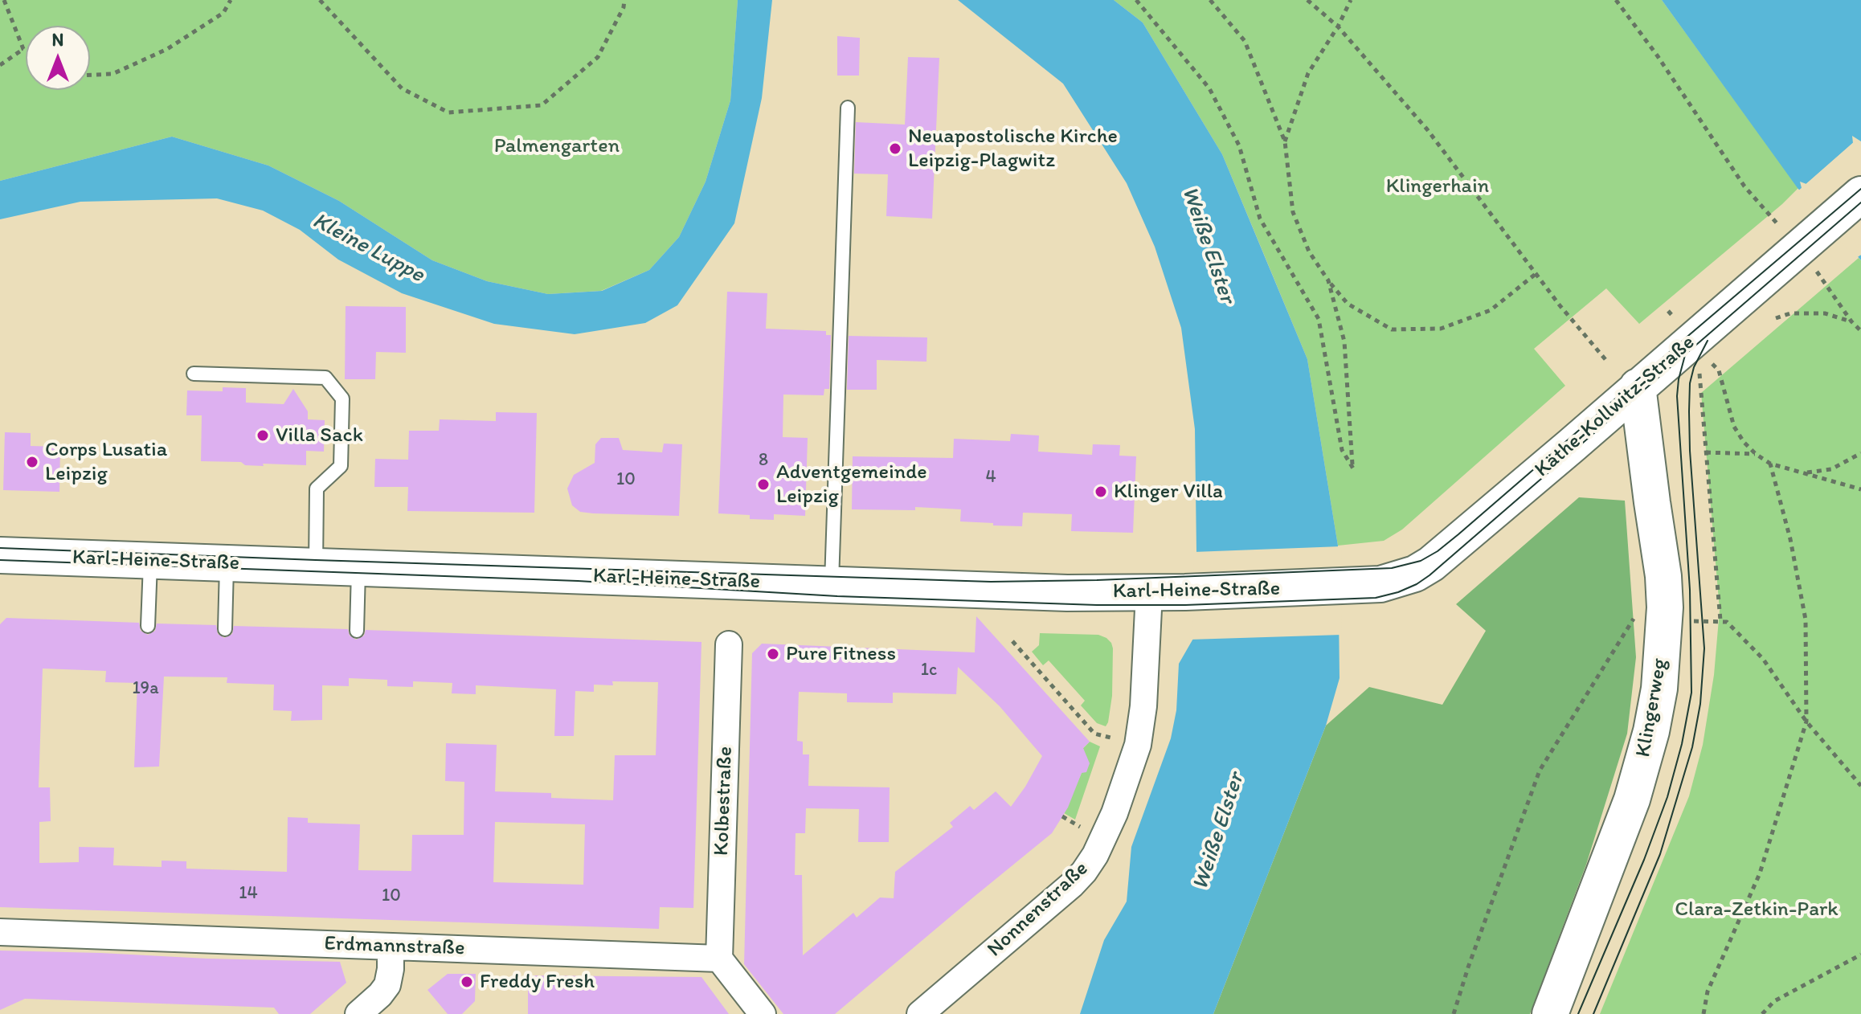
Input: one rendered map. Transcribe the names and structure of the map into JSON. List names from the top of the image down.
{
  "streets": {
    "main road": ["Käthe-Kollwitz-Straße", "Karl-Heine-Straße", "Klingerweg"],
    "street": ["Kolbestraße", "Nonnenstraße", "Erdmannstraße"]
  },
  "crossings": [
    ["Käthe-Kollwitz-Straße", "Karl-Heine-Straße"],
    ["Käthe-Kollwitz-Straße", "Klingerweg"],
    ["Karl-Heine-Straße", "Nonnenstraße"],
    ["Kolbestraße", "Erdmannstraße"]
  ],
  "water": ["Weiße Elster", "Kleine Luppe"],
  "parks": ["Palmengarten", "Klingerhain", "Clara-Zetkin-Park"],
  "places": [
    "Neuapostolische Kirche Leipzig-Plagwitz",
    "Villa Sack",
    "Corps Lusatia Leipzig",
    "Adventgemeinde Leipzig",
    "Klinger Villa",
    "Pure Fitness",
    "Freddy Fresh"
  ],
  "house_numbers": [
    "8",
    "4",
    "10",
    "1c",
    "19a",
    "14",
    "10"
  ],
  "north": "top"
}
